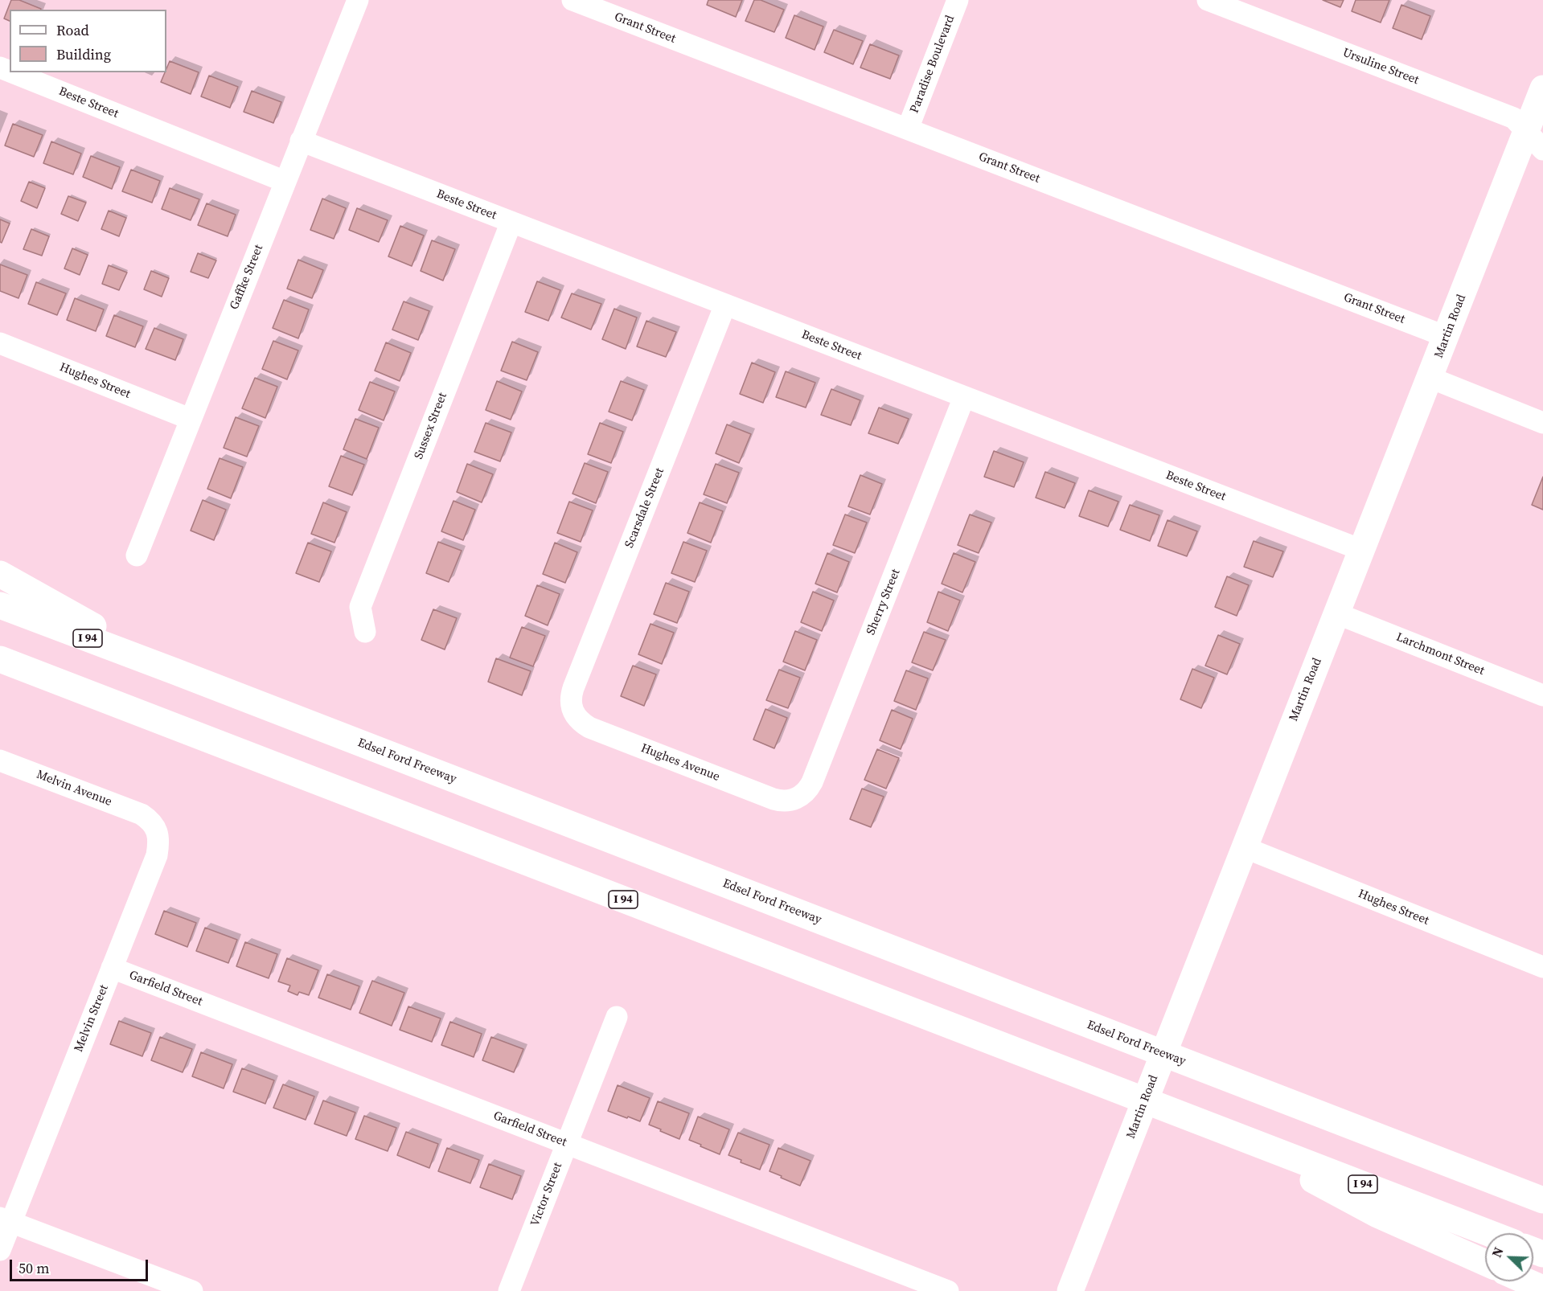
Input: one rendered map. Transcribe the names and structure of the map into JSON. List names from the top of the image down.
{
  "streets": {
    "main road": ["Martin Road", "I 94", "Edsel Ford Freeway"],
    "street": [
      "Grant Street",
      "Paradise Boulevard",
      "Ursuline Street",
      "Beste Street",
      "Gaffke Street",
      "Hughes Street",
      "Sussex Street",
      "Scarsdale Street",
      "Sherry Street",
      "Larchmont Street",
      "Hughes Avenue",
      "Melvin Avenue",
      "Garfield Street",
      "Melvin Street",
      "Victor Street"
    ]
  },
  "crossings": [
    ["Grant Street", "Paradise Boulevard"],
    ["Grant Street", "Martin Road"],
    ["Ursuline Street", "Martin Road"],
    ["Beste Street", "Gaffke Street"],
    ["Beste Street", "Martin Road"],
    ["Beste Street", "Sussex Street"],
    ["Beste Street", "Scarsdale Street"],
    ["Beste Street", "Sherry Street"],
    ["Gaffke Street", "Hughes Street"],
    ["Martin Road", "Hughes Street"],
    ["Martin Road", "Larchmont Street"],
    ["Scarsdale Street", "Hughes Avenue"],
    ["Sherry Street", "Hughes Avenue"],
    ["Melvin Avenue", "Melvin Street"],
    ["Garfield Street", "Melvin Street"],
    ["Garfield Street", "Victor Street"]
  ],
  "legend": ["Road", "Building"],
  "scale_bar": "50 m",
  "north": "top left"
}
